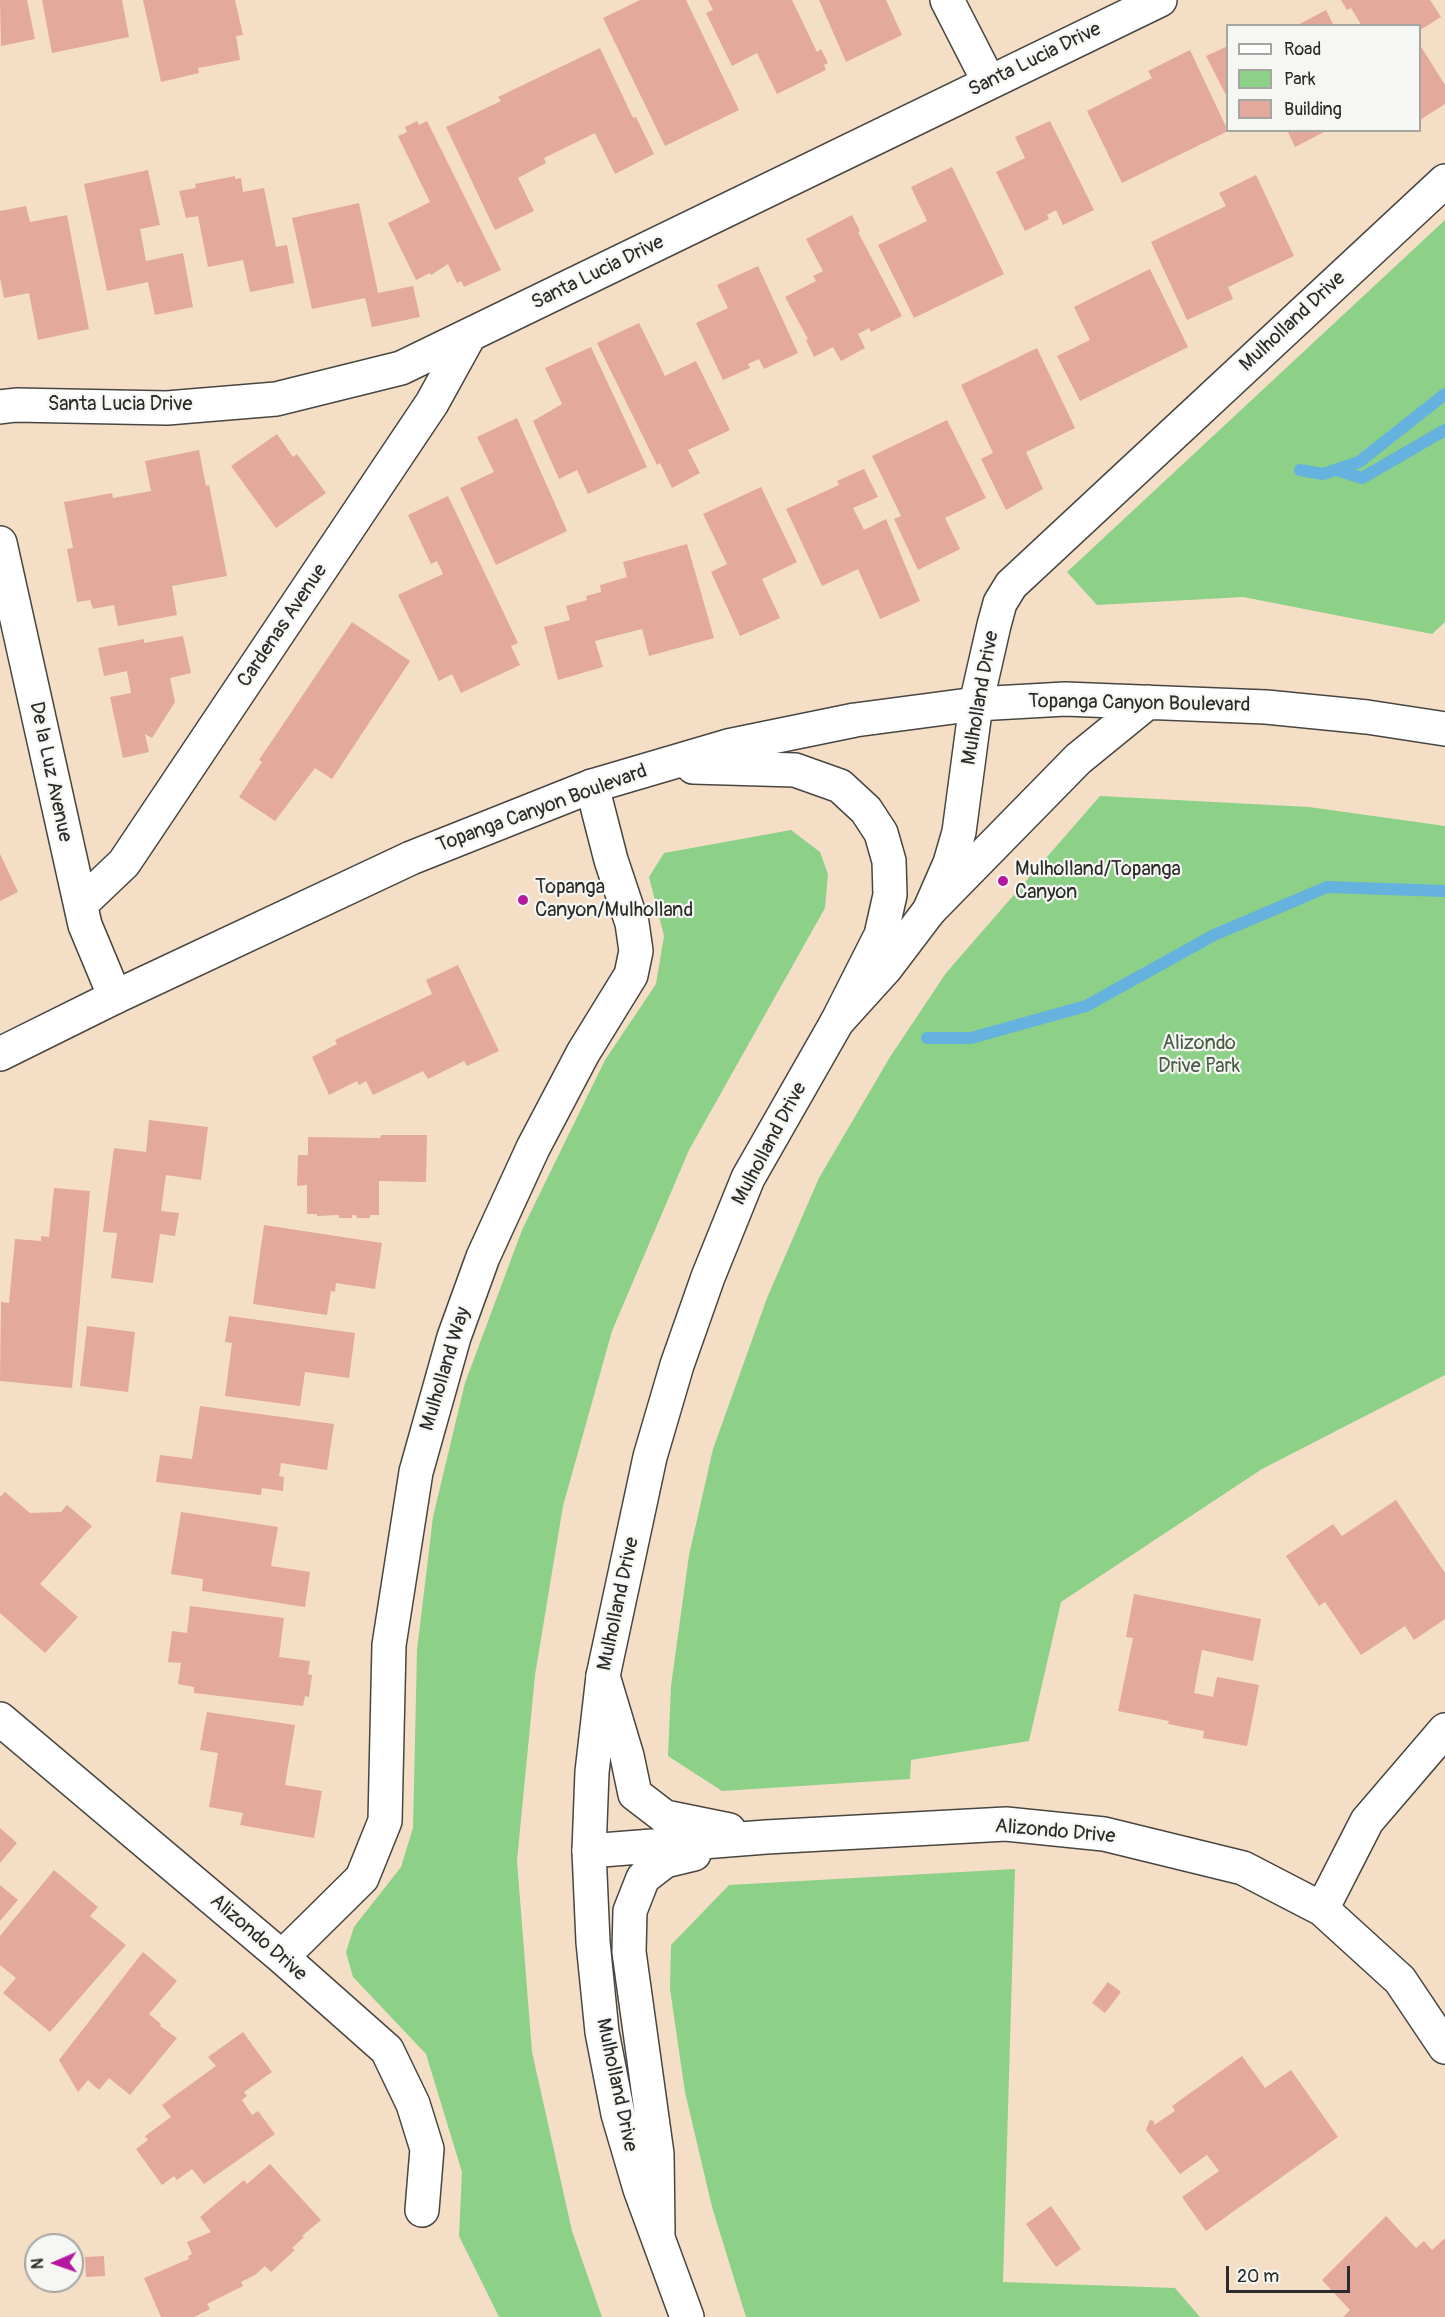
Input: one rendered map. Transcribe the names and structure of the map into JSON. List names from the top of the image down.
{
  "streets": {
    "street": [
      "Santa Lucia Drive",
      "Mulholland Drive",
      "Cardenas Avenue",
      "Topanga Canyon Boulevard",
      "De la Luz Avenue",
      "Mulholland Way",
      "Alizondo Drive"
    ]
  },
  "crossings": [
    ["Santa Lucia Drive", "Cardenas Avenue"],
    ["Mulholland Drive", "Topanga Canyon Boulevard"],
    ["Mulholland Drive", "Alizondo Drive"],
    ["Cardenas Avenue", "De la Luz Avenue"],
    ["Topanga Canyon Boulevard", "De la Luz Avenue"],
    ["Topanga Canyon Boulevard", "Mulholland Way"],
    ["Mulholland Way", "Alizondo Drive"]
  ],
  "parks": ["Alizondo Drive Park"],
  "places": ["Mulholland/Topanga Canyon", "Topanga Canyon/Mulholland"],
  "legend": ["Road", "Park", "Building"],
  "scale_bar": "20 m",
  "north": "left"
}
